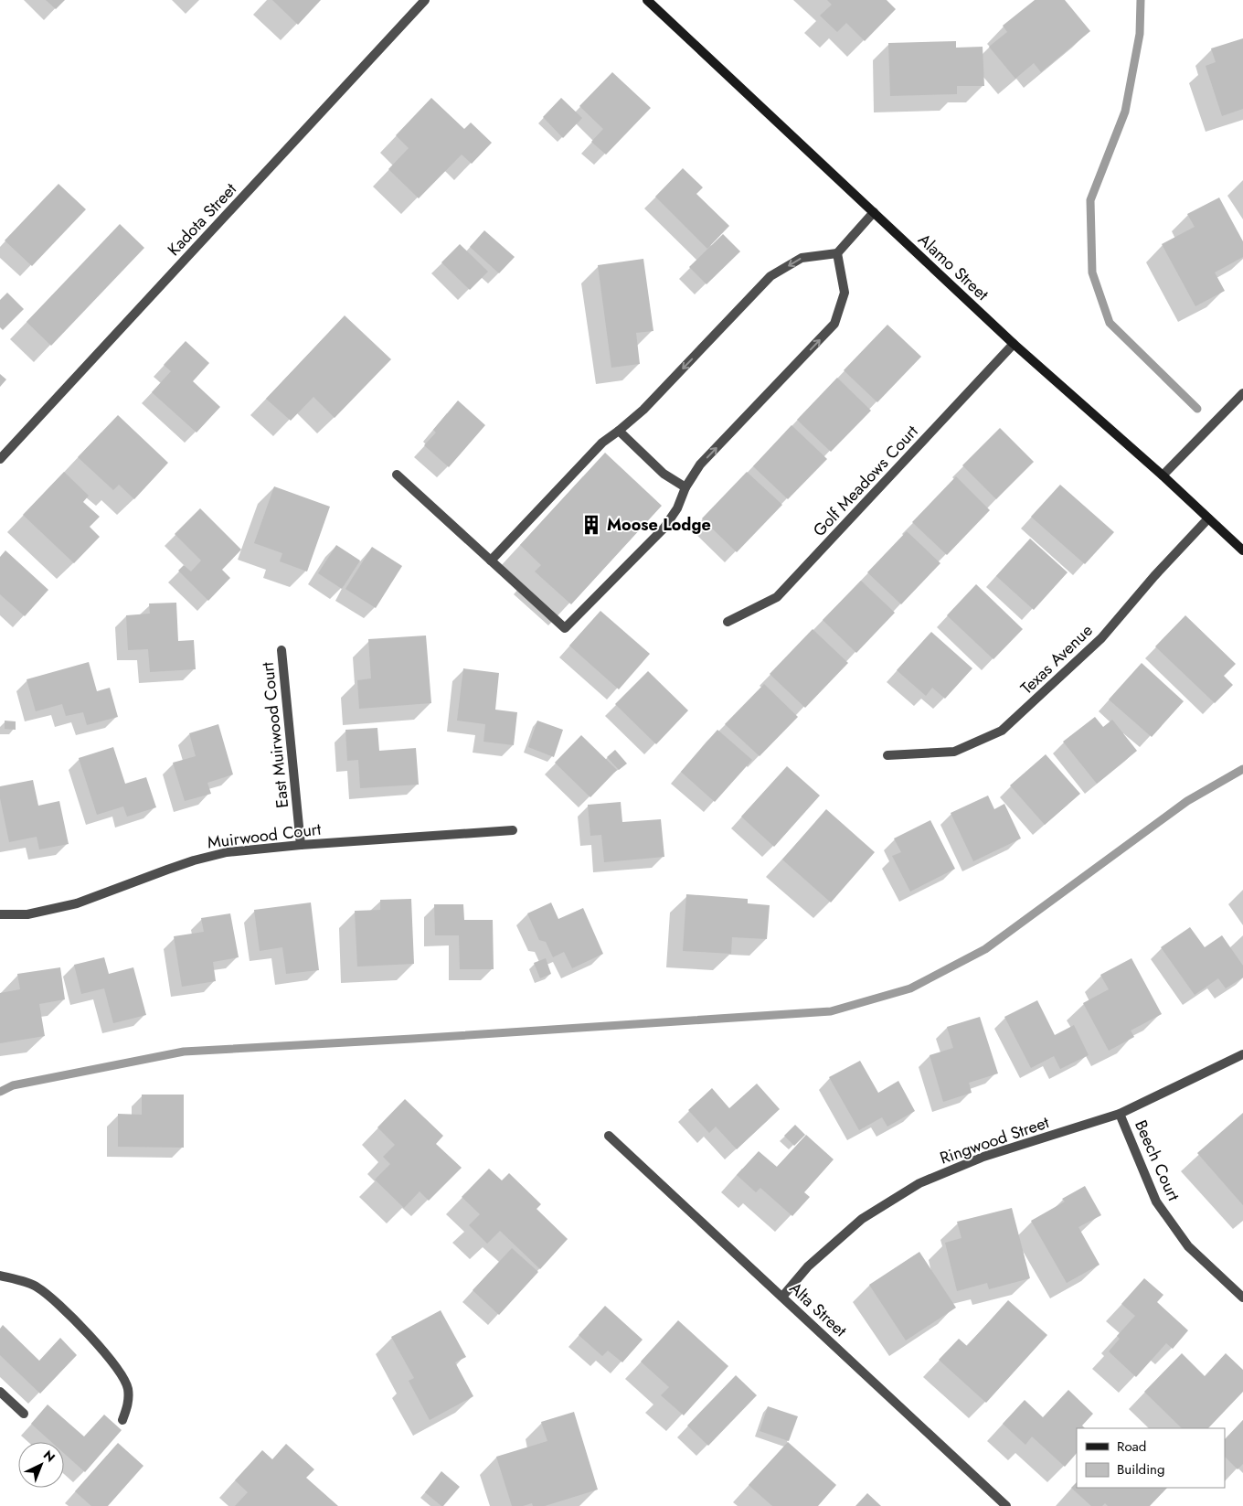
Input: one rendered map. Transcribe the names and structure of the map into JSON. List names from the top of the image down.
{
  "streets": {
    "main road": ["Alamo Street"],
    "street": [
      "Kadota Street",
      "Golf Meadows Court",
      "Texas Avenue",
      "East Muirwood Court",
      "Muirwood Court",
      "Ringwood Street",
      "Beech Court",
      "Alta Street"
    ]
  },
  "crossings": [
    ["Alamo Street", "Golf Meadows Court"],
    ["Alamo Street", "Texas Avenue"],
    ["East Muirwood Court", "Muirwood Court"],
    ["Ringwood Street", "Beech Court"],
    ["Ringwood Street", "Alta Street"]
  ],
  "places": {
    "building": ["Moose Lodge"]
  },
  "legend": ["Road", "Building"],
  "north": "top right"
}
